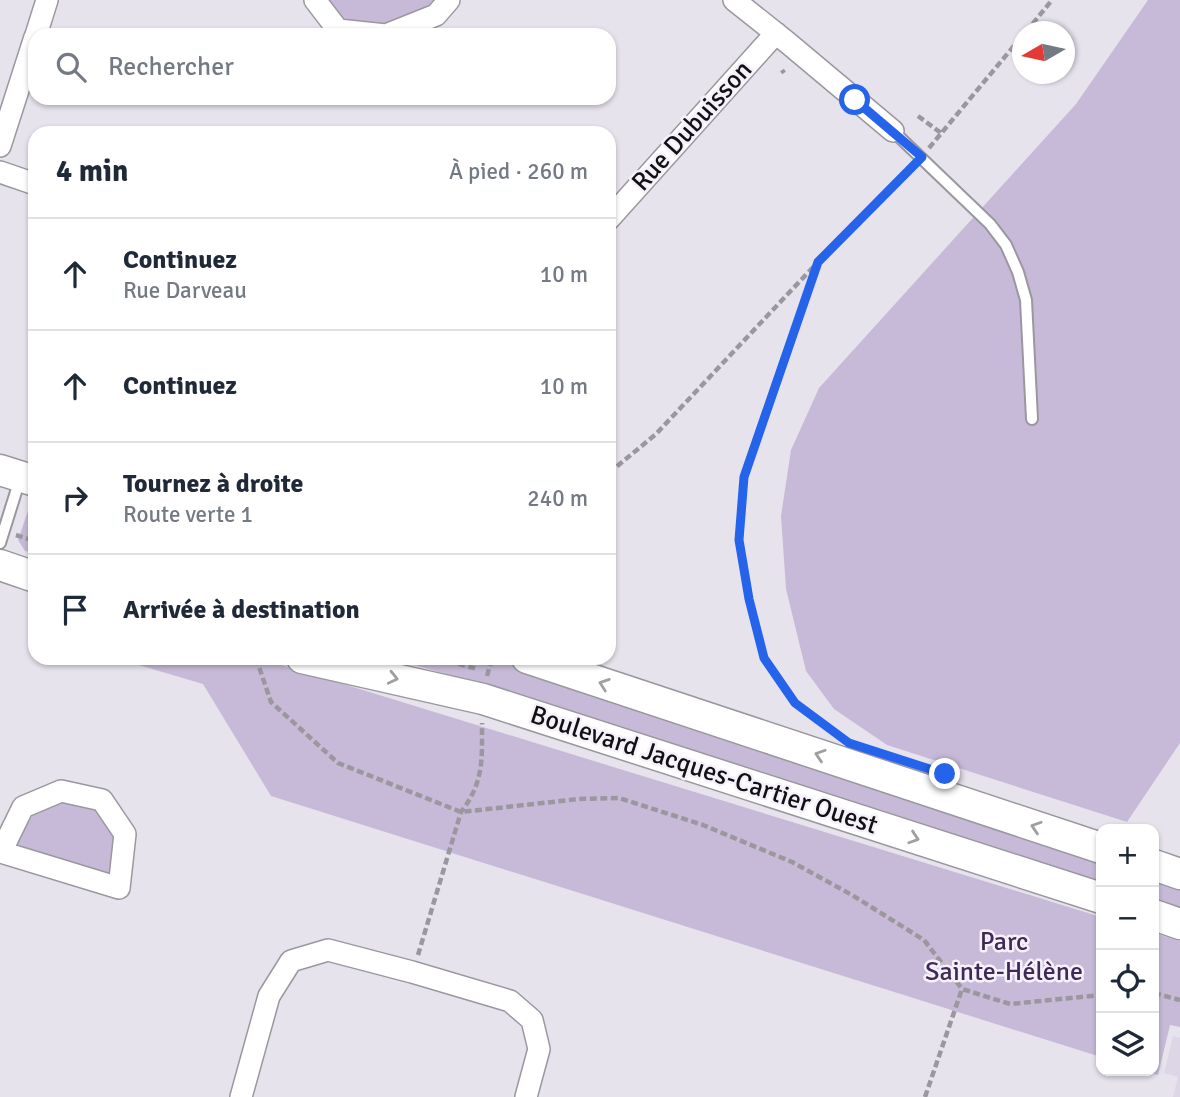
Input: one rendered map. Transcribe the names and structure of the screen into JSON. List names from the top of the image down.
{
  "streets": {
    "main road": ["Boulevard Jacques-Cartier Ouest"],
    "street": ["Rue Dubuisson"]
  },
  "parks": ["Parc Sainte-Hélène"],
  "north": "left",
  "page": {
    "search": "Rechercher",
    "heading": ["4 min", "À pied · 260 m"],
    "list": [
      ["Continuez", "Rue Darveau", "10 m"],
      ["Continuez", "10 m"],
      ["Tournez à droite", "Route verte 1", "240 m"],
      "Arrivée à destination"
    ],
    "map_buttons": ["+", "−"]
  }
}
